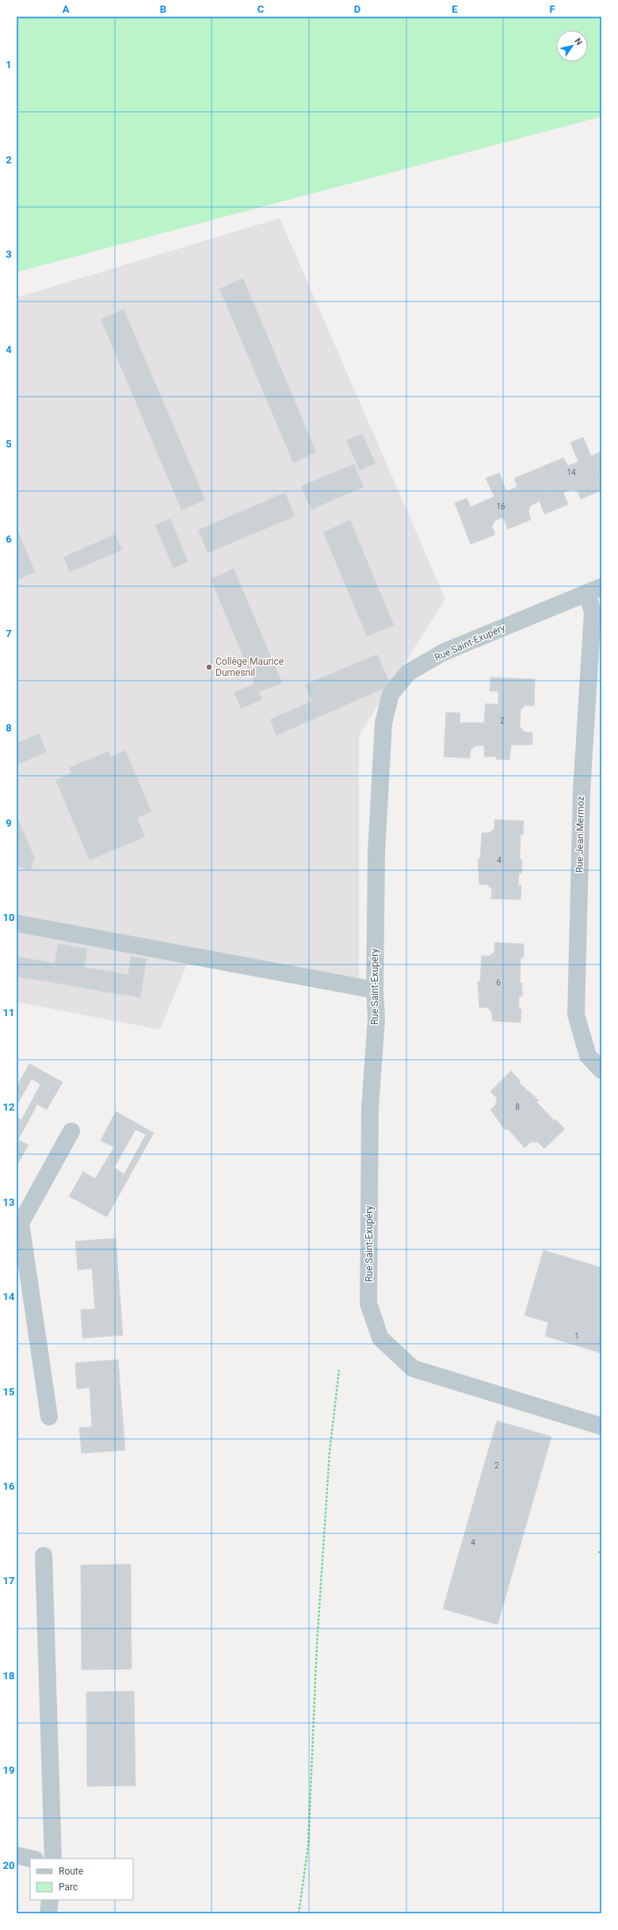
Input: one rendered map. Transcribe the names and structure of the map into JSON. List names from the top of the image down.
{
  "streets": {
    "street": ["Rue Saint-Exupéry", "Rue Jean Mermoz"]
  },
  "crossings": [
    ["Rue Saint-Exupéry", "Rue Jean Mermoz"]
  ],
  "places": ["Collège Maurice Dumesnil"],
  "house_numbers": [
    "14",
    "16",
    "2",
    "4",
    "6",
    "8",
    "1",
    "2",
    "4"
  ],
  "legend": ["Route", "Parc"],
  "north": "top right",
  "grid": {
    "columns": [
      "A",
      "B",
      "C",
      "D",
      "E",
      "F"
    ],
    "rows": [
      "1",
      "2",
      "3",
      "4",
      "5",
      "6",
      "7",
      "8",
      "9",
      "10",
      "11",
      "12",
      "13",
      "14",
      "15",
      "16",
      "17",
      "18",
      "19",
      "20"
    ]
  }
}
